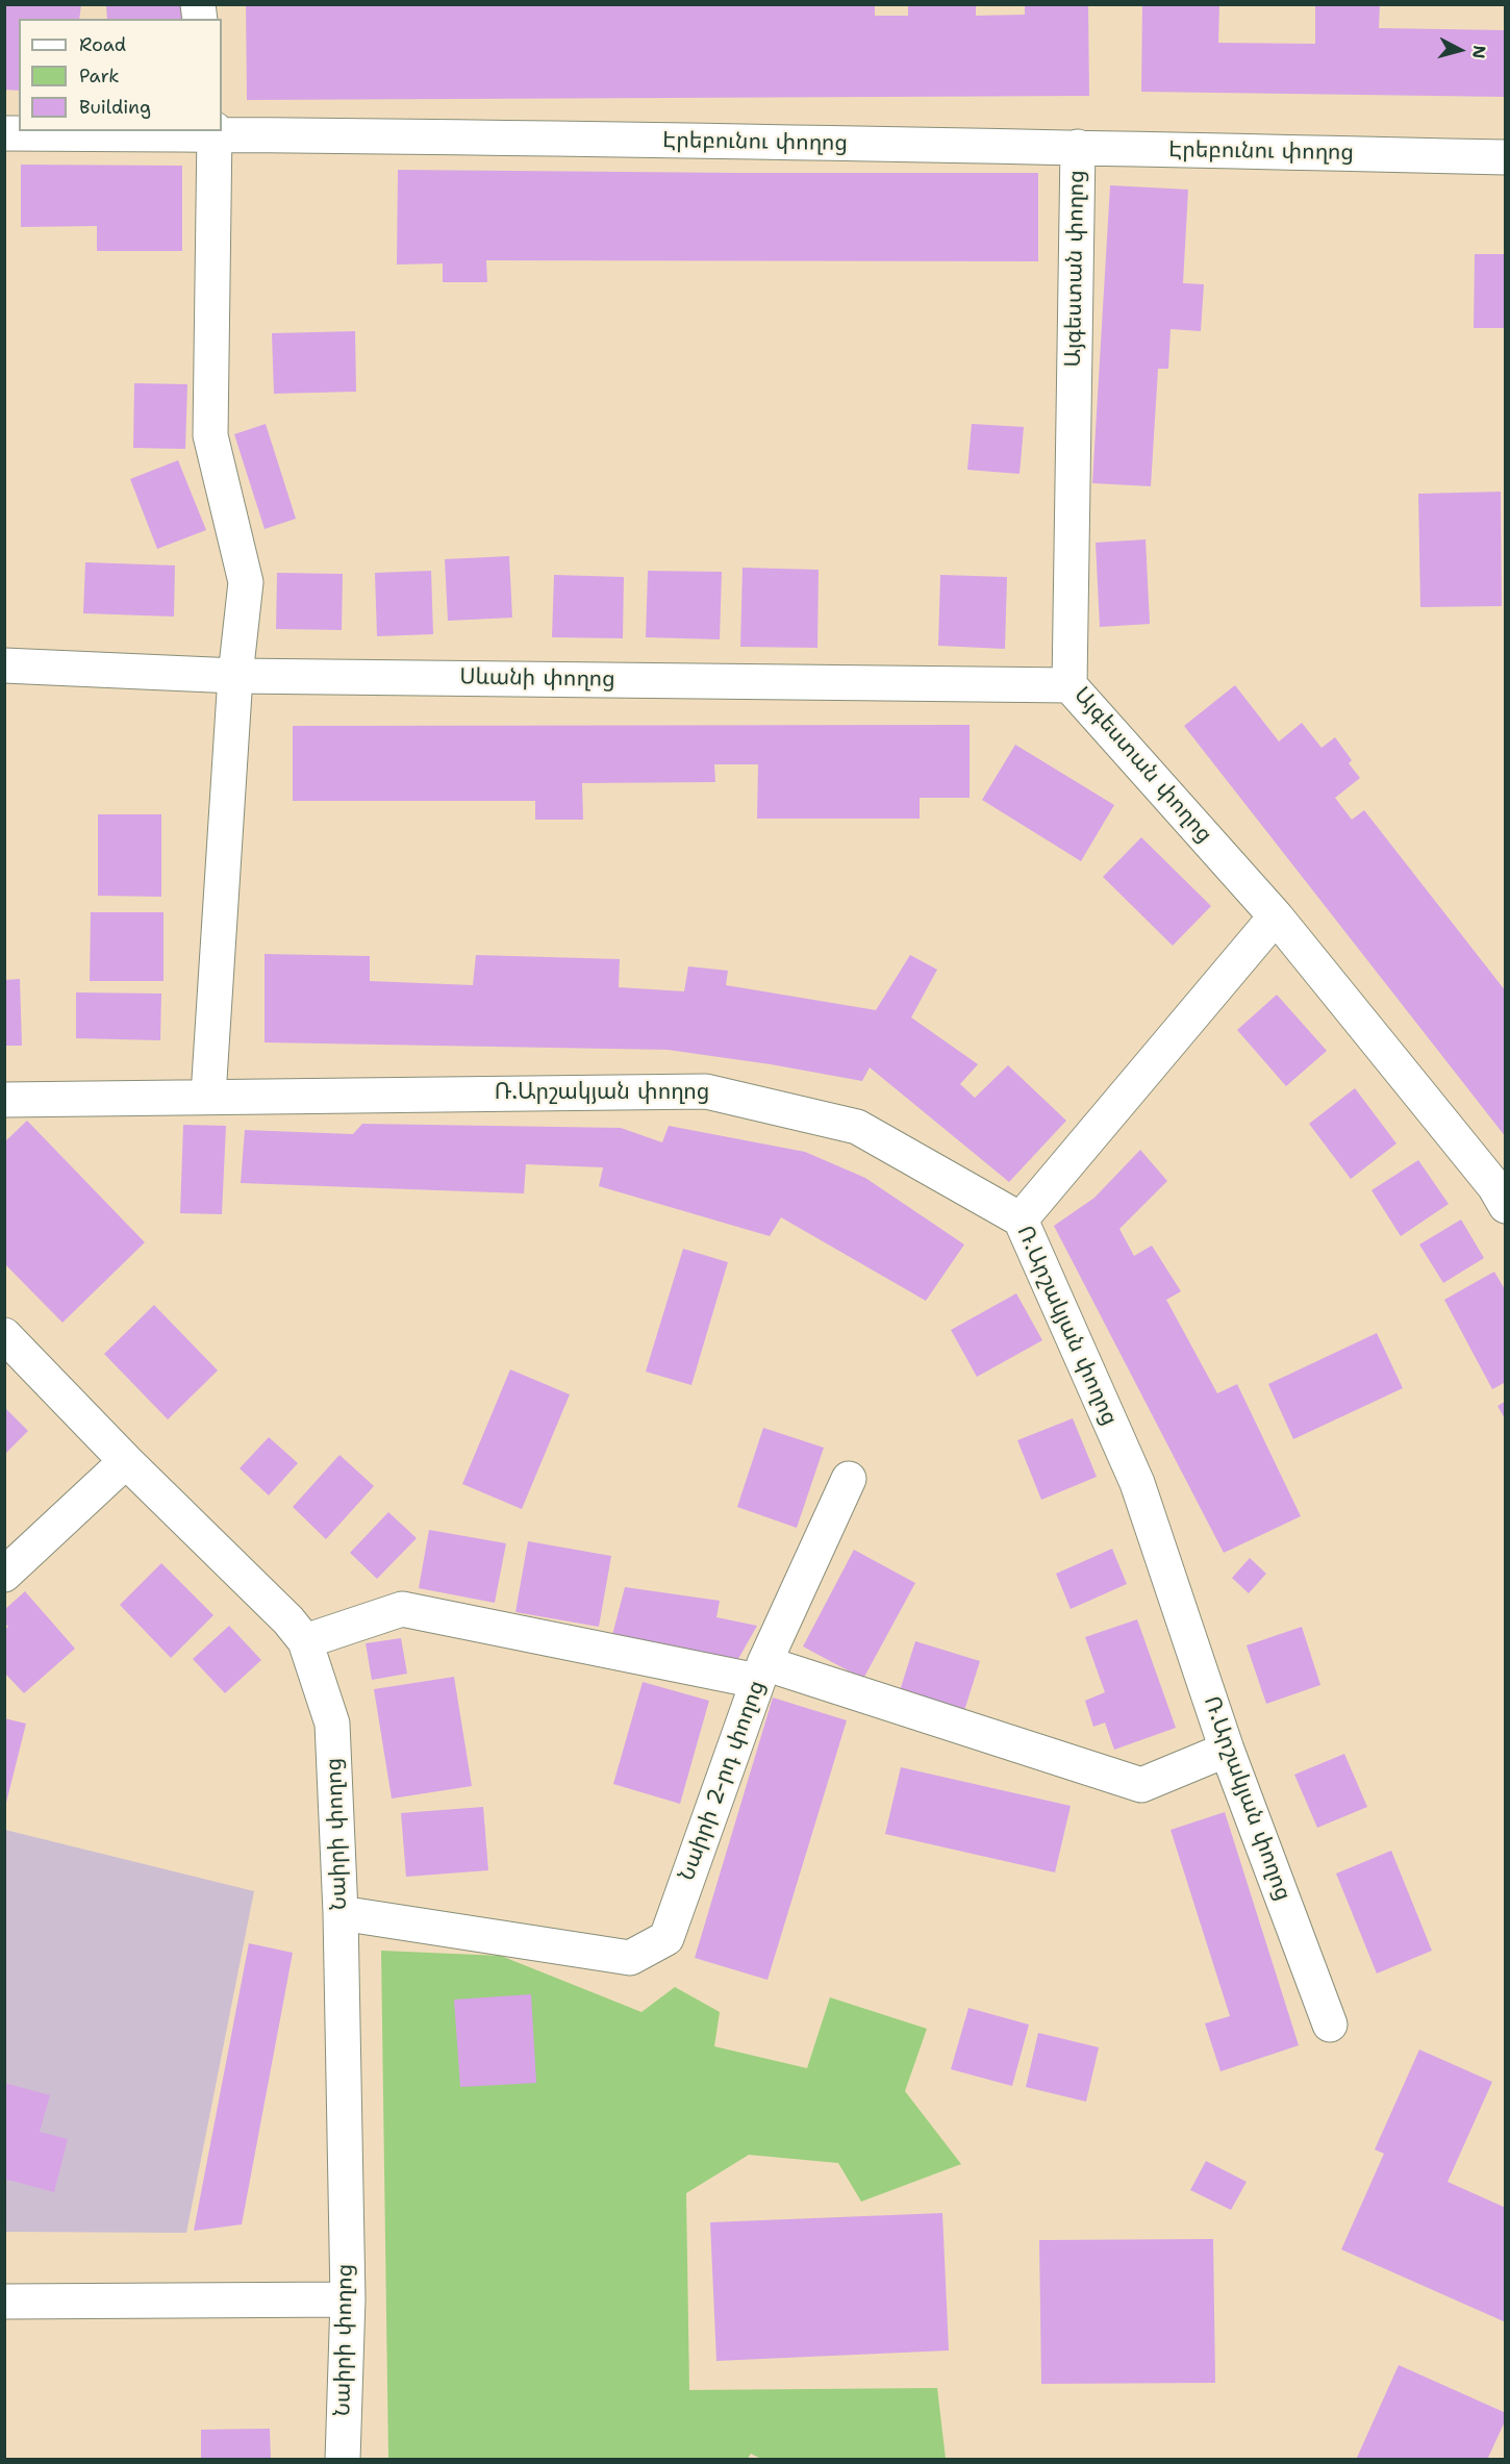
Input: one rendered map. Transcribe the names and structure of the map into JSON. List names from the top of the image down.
{
  "streets": {
    "street": [
      "Էրեբունու փողոց",
      "Այգեստան փողոց",
      "Սևանի փողոց",
      "Ռ.Արշակյան փողոց",
      "Նաիրի 2-րդ փողոց",
      "Նաիրի փողոց"
    ]
  },
  "crossings": [
    ["Էրեբունու փողոց", "Այգեստան փողոց"],
    ["Այգեստան փողոց", "Սևանի փողոց"],
    ["Ռ.Արշակյան փողոց", "Նաիրի 2-րդ փողոց"],
    ["Նաիրի 2-րդ փողոց", "Նաիրի փողոց"]
  ],
  "legend": ["Road", "Park", "Building"],
  "north": "right"
}
